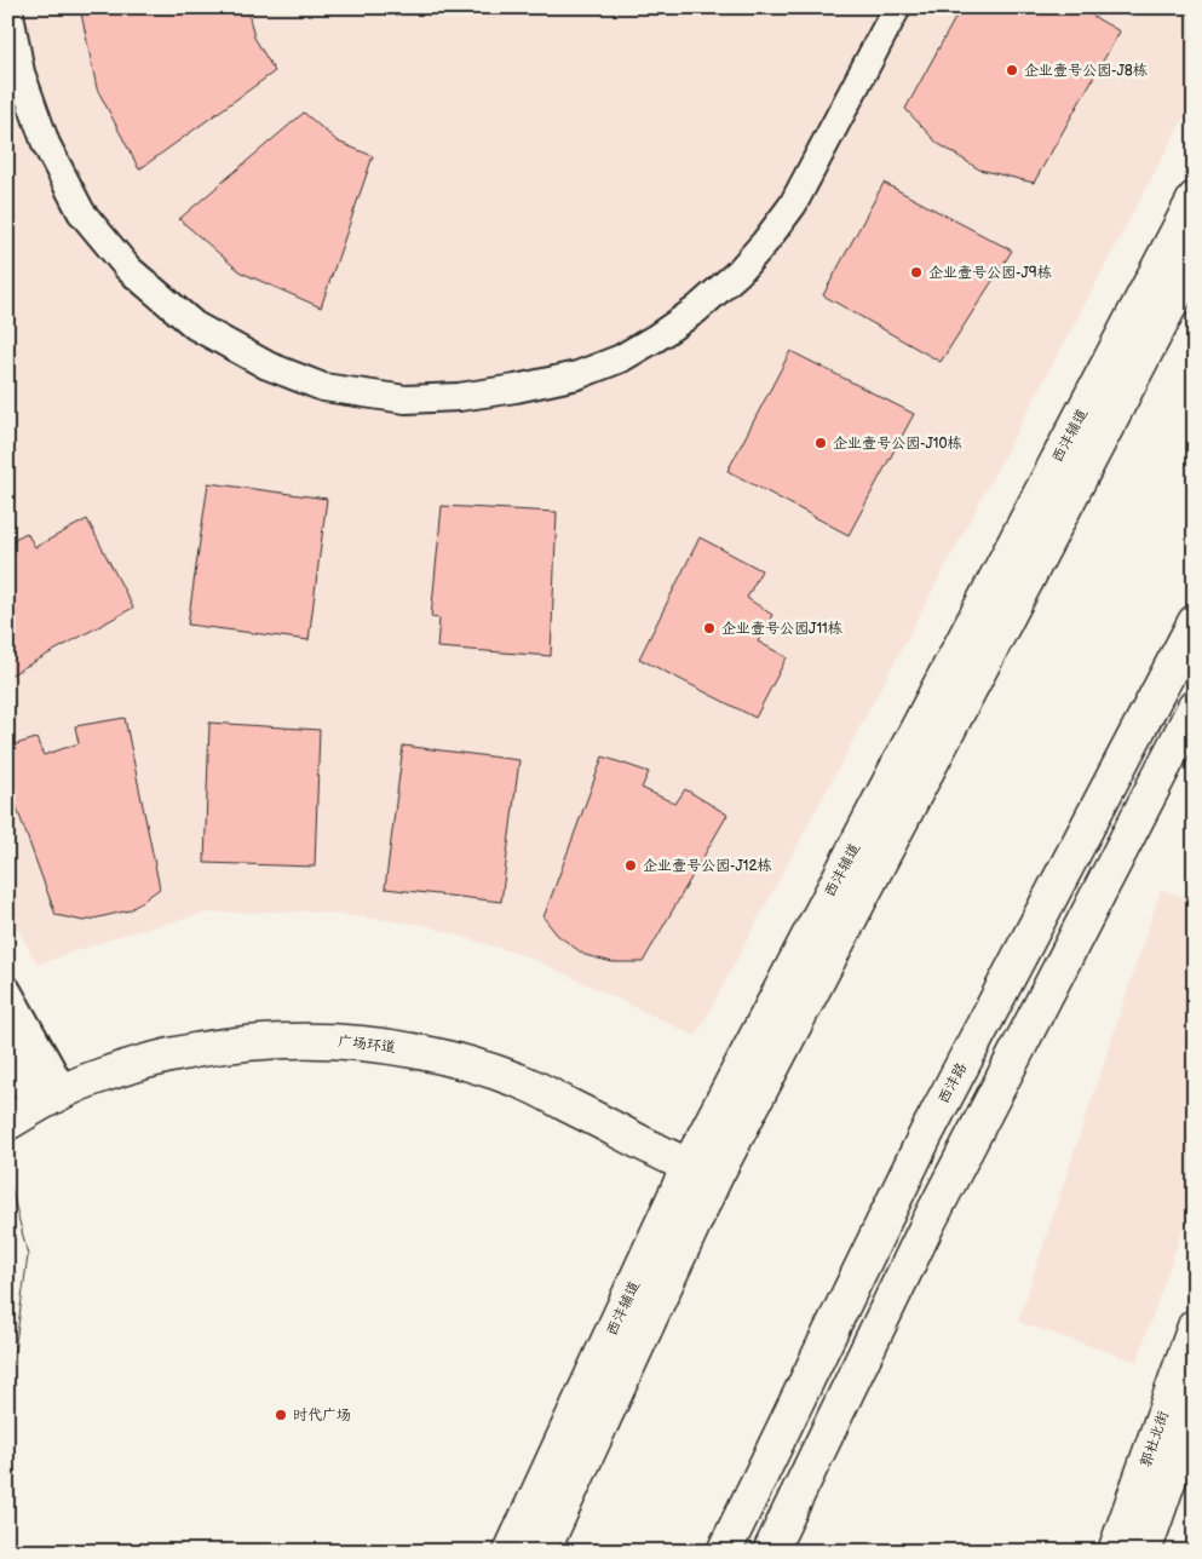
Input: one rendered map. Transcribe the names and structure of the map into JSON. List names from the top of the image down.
{
  "streets": {
    "main road": [
      "西沣辅道",
      "广场环道",
      "西沣路",
      "郭杜北街"
    ]
  },
  "crossings": [
    ["西沣辅道", "广场环道"]
  ],
  "places": [
    "企业壹号公园-J8栋",
    "企业壹号公园-J9栋",
    "企业壹号公园-J10栋",
    "企业壹号公园J11栋",
    "企业壹号公园-J12栋",
    "时代广场"
  ]
}
